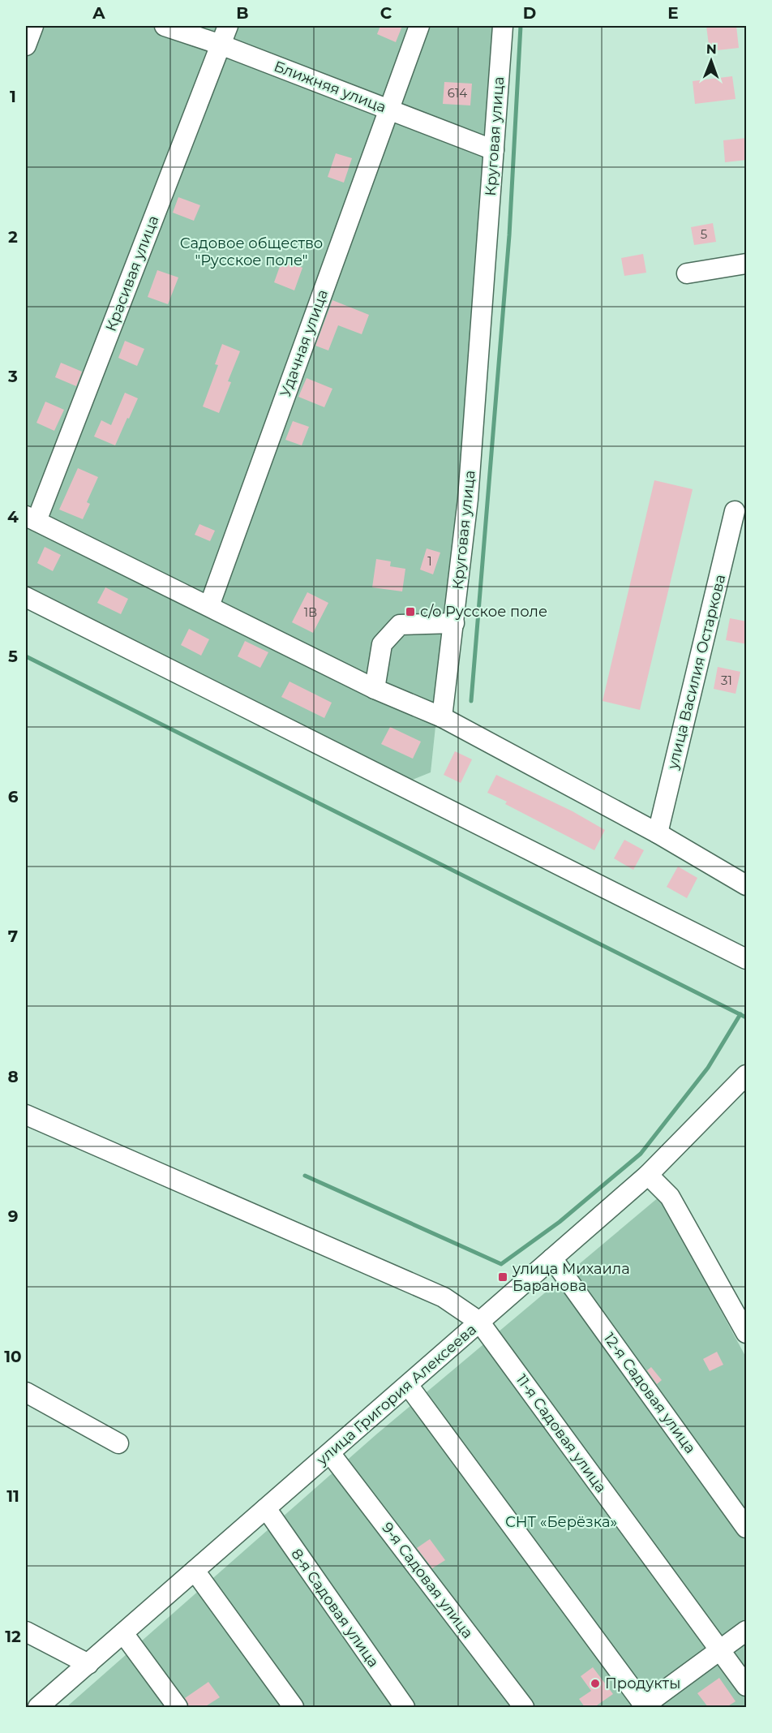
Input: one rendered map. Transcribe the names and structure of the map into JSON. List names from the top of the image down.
{
  "streets": {
    "street": [
      "Ближняя улица",
      "Круговая улица",
      "Красивая улица",
      "Удачная улица",
      "улица Василия Остаркова",
      "12-я Садовая улица",
      "улица Григория Алексеева",
      "11-я Садовая улица",
      "9-я Садовая улица",
      "8-я Садовая улица"
    ]
  },
  "crossings": [
    ["Ближняя улица", "Круговая улица"],
    ["Ближняя улица", "Красивая улица"],
    ["Ближняя улица", "Удачная улица"],
    ["12-я Садовая улица", "улица Григория Алексеева"],
    ["улица Григория Алексеева", "11-я Садовая улица"],
    ["улица Григория Алексеева", "9-я Садовая улица"],
    ["улица Григория Алексеева", "8-я Садовая улица"]
  ],
  "parks": ["Садовое общество \"Русское поле\"", "СНТ «Берёзка»"],
  "places": {
    "transit": ["с/о Русское поле", "улица Михаила Баранова"],
    "other": ["Продукты"]
  },
  "house_numbers": [
    "614",
    "5",
    "1",
    "1В",
    "31"
  ],
  "north": "top",
  "grid": {
    "columns": [
      "A",
      "B",
      "C",
      "D",
      "E"
    ],
    "rows": [
      "1",
      "2",
      "3",
      "4",
      "5",
      "6",
      "7",
      "8",
      "9",
      "10",
      "11",
      "12"
    ]
  }
}
